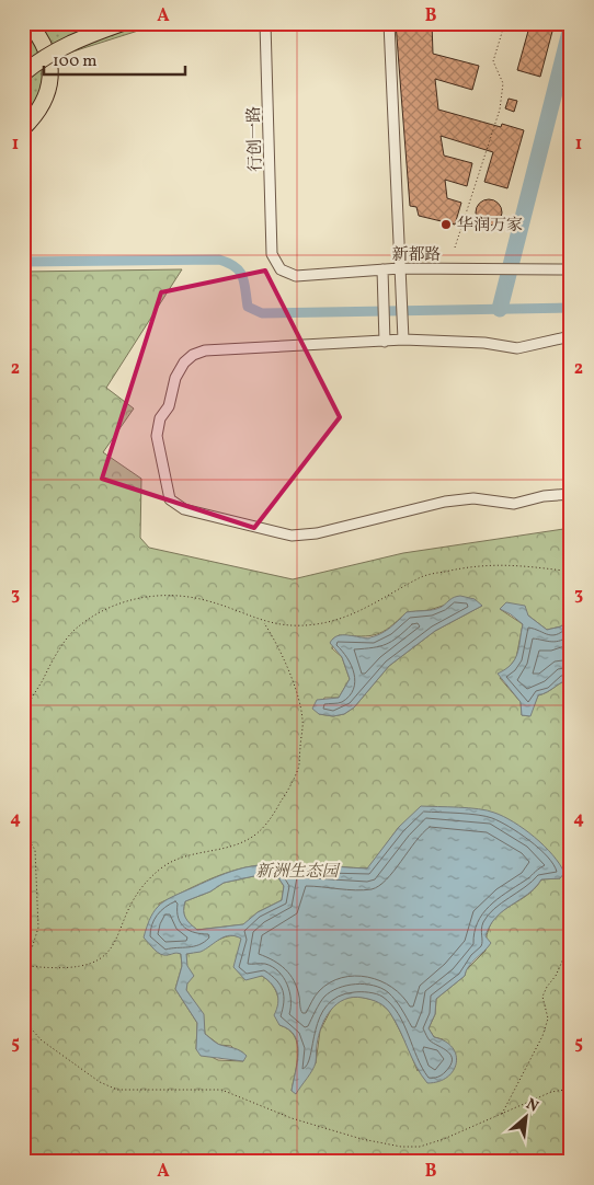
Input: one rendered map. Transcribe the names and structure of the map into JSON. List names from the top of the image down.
{
  "streets": {
    "street": ["行创一路", "新都路"]
  },
  "crossings": [
    ["行创一路", "新都路"]
  ],
  "parks": ["新洲生态园"],
  "places": ["华润万家"],
  "scale_bar": "100 m",
  "north": "top right",
  "grid": {
    "columns": ["A", "B"],
    "rows": [
      "1",
      "2",
      "3",
      "4",
      "5"
    ]
  }
}
